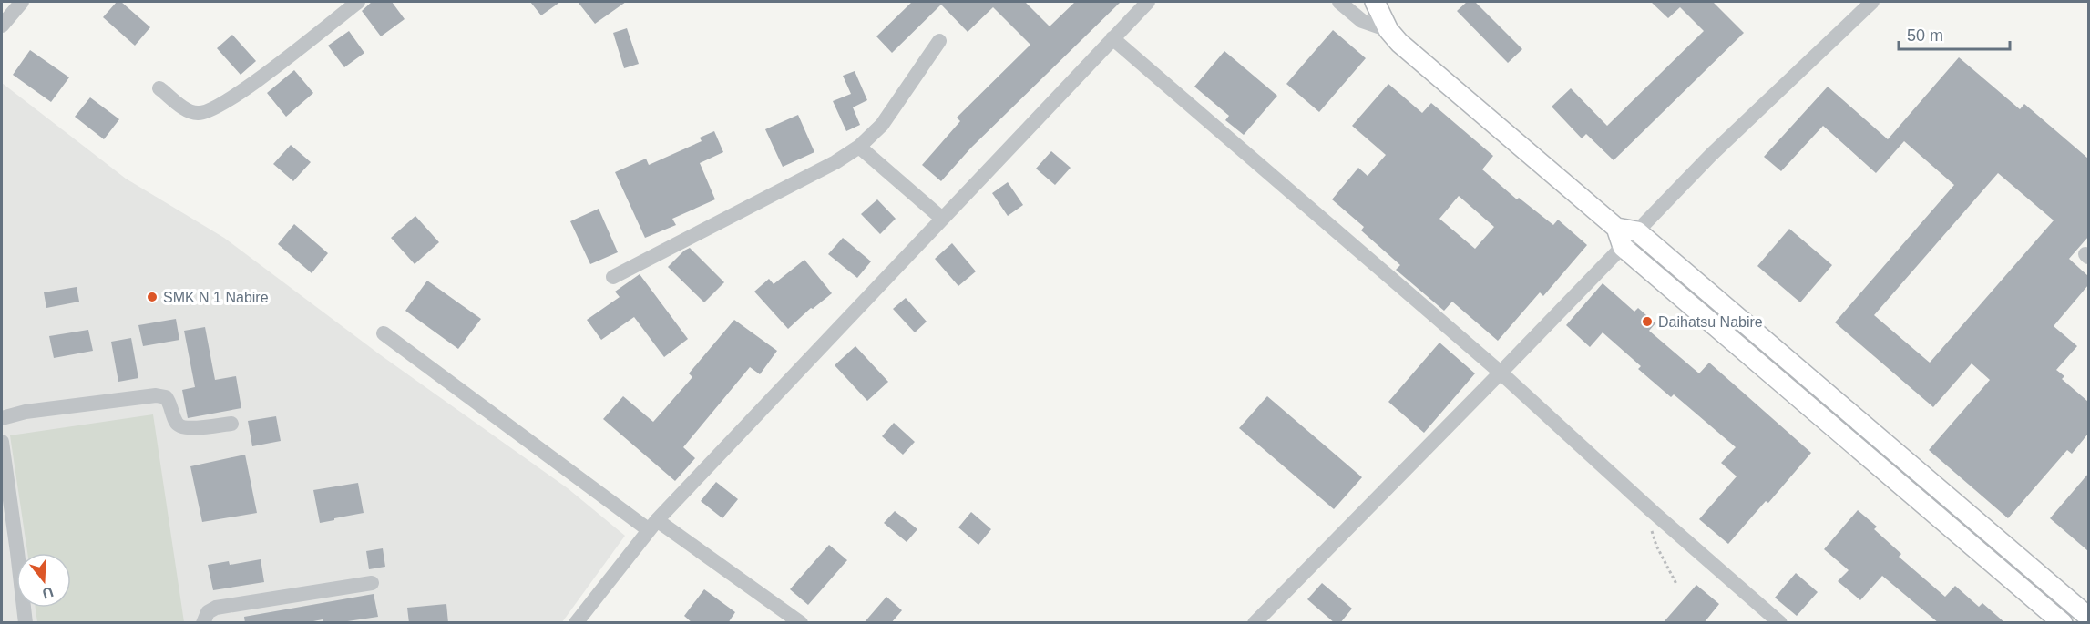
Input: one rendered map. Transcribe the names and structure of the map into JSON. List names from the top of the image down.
{
  "places": ["SMK N 1 Nabire", "Daihatsu Nabire"],
  "scale_bar": "50 m",
  "north": "bottom"
}
